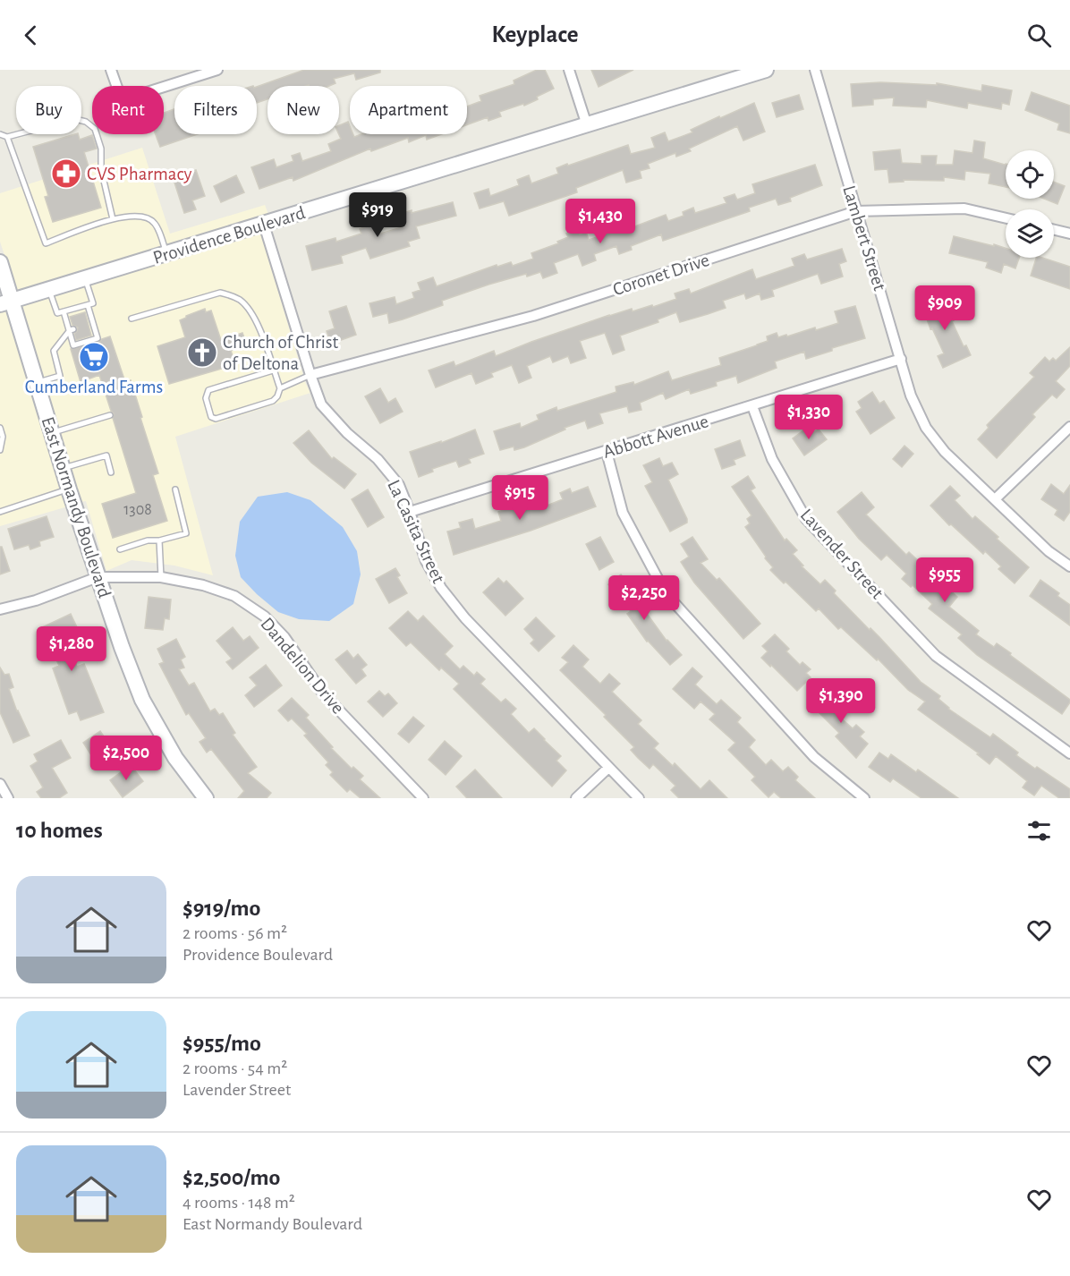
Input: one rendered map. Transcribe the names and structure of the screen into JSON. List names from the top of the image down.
{
  "streets": {
    "main road": ["Providence Boulevard", "East Normandy Boulevard"],
    "street": [
      "Lambert Street",
      "Coronet Drive",
      "Abbott Avenue",
      "La Casita Street",
      "Lavender Street",
      "Dandelion Drive"
    ]
  },
  "crossings": [
    ["Providence Boulevard", "East Normandy Boulevard"],
    ["Providence Boulevard", "La Casita Street"],
    ["Lambert Street", "Coronet Drive"],
    ["Lambert Street", "Abbott Avenue"],
    ["Coronet Drive", "La Casita Street"],
    ["Abbott Avenue", "La Casita Street"],
    ["Abbott Avenue", "Lavender Street"],
    ["East Normandy Boulevard", "Dandelion Drive"]
  ],
  "places": {
    "pharmacy": ["CVS Pharmacy"],
    "church": ["Church of Christ of Deltona"],
    "supermarket": ["Cumberland Farms"]
  },
  "house_numbers": ["1308"],
  "page": {
    "header": "Keyplace",
    "chip": [
      "Buy",
      "Rent",
      "Filters",
      "New",
      "Apartment"
    ],
    "price": [
      "$919",
      "$1,430",
      "$909",
      "$1,330",
      "$915",
      "$955",
      "$2,250",
      "$1,280",
      "$1,390",
      "$2,500"
    ],
    "heading": "10 homes",
    "list": [
      {
        "name": "$919/mo",
        "note": "2 rooms · 56 m² · Providence Boulevard"
      },
      {
        "name": "$955/mo",
        "note": "2 rooms · 54 m² · Lavender Street"
      },
      {
        "name": "$2,500/mo",
        "note": "4 rooms · 148 m² · East Normandy Boulevard"
      }
    ]
  }
}
